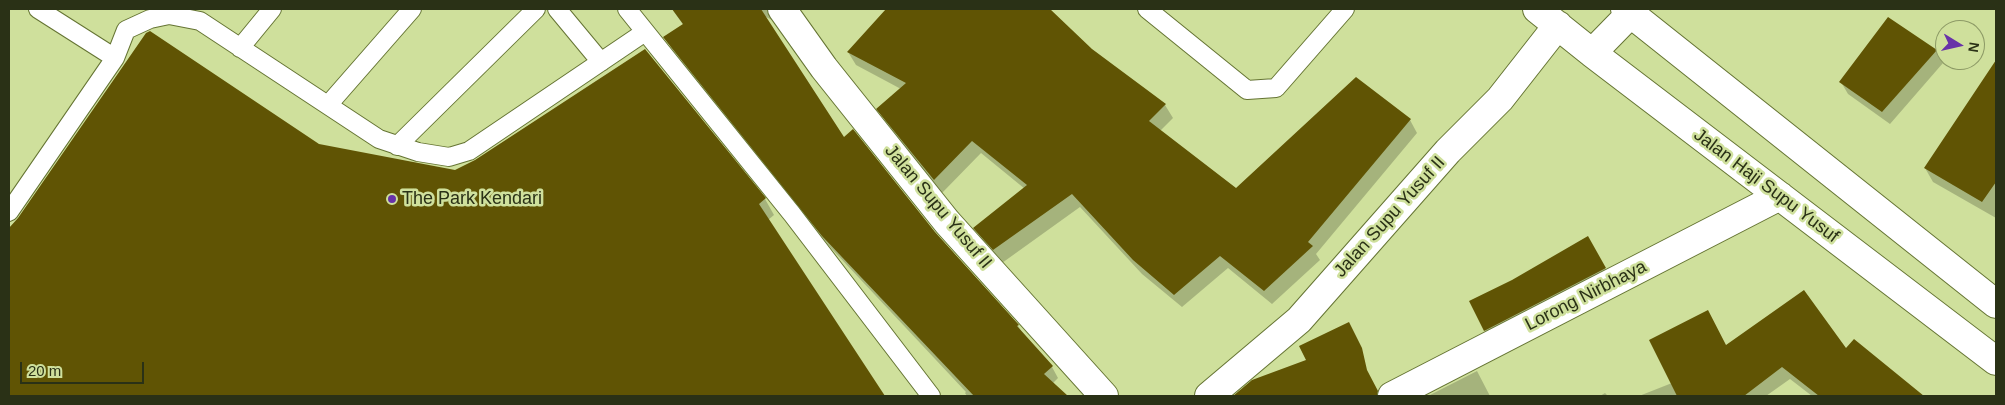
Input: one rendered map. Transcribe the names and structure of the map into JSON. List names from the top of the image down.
{
  "streets": {
    "street": ["Jalan Haji Supu Yusuf", "Jalan Supu Yusuf II", "Lorong Nirbhaya"]
  },
  "crossings": [
    ["Jalan Haji Supu Yusuf", "Jalan Supu Yusuf II"],
    ["Jalan Haji Supu Yusuf", "Lorong Nirbhaya"]
  ],
  "places": ["The Park Kendari"],
  "scale_bar": "20 m",
  "north": "right"
}
